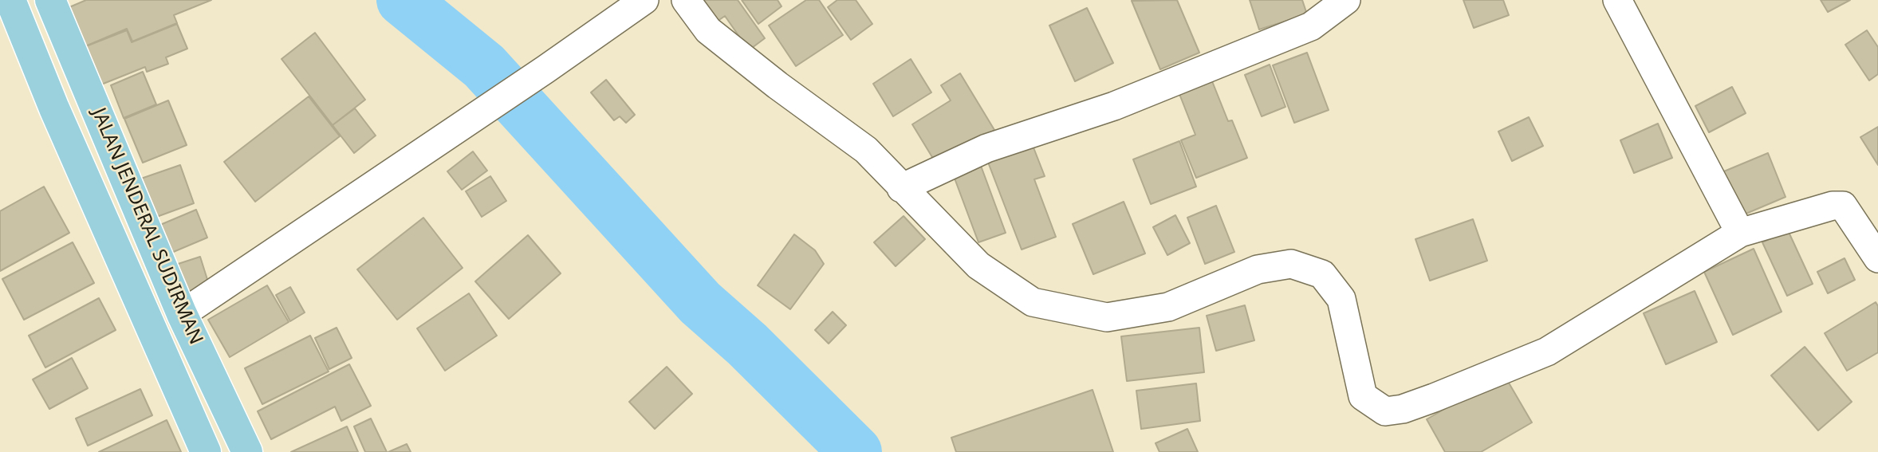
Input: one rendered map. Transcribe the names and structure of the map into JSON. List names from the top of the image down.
{
  "streets": {
    "main road": ["JALAN JENDERAL SUDIRMAN"]
  }
}
